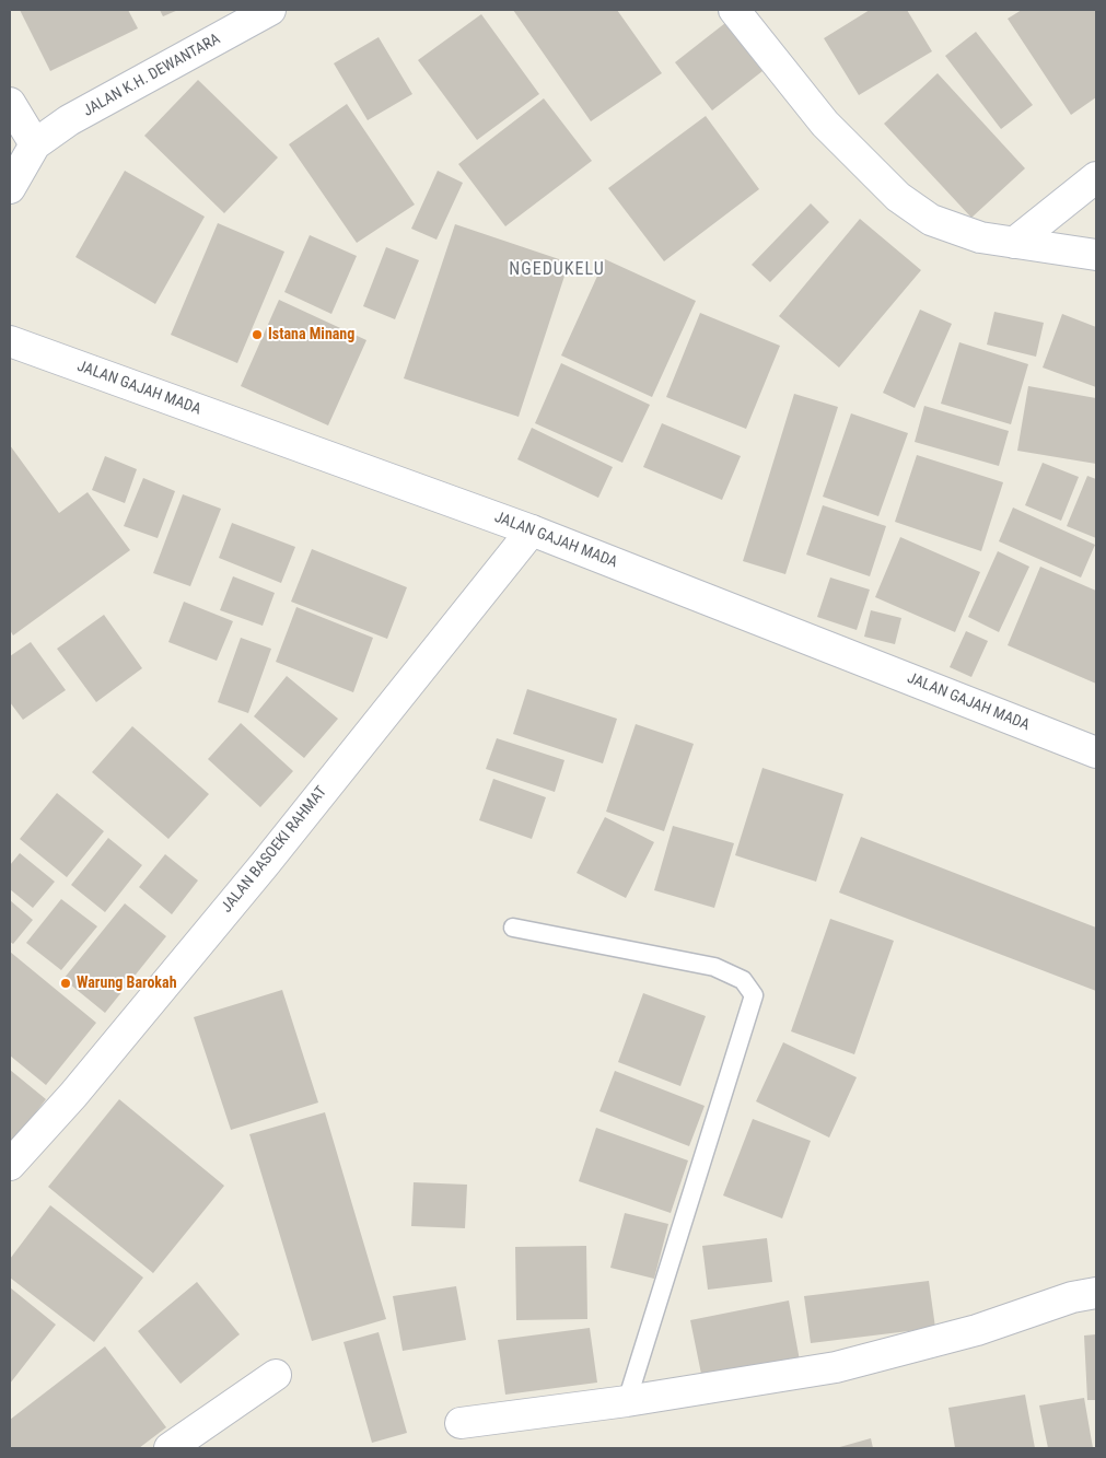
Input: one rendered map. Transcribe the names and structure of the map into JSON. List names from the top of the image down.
{
  "streets": {
    "street": ["JALAN K.H. DEWANTARA", "JALAN GAJAH MADA", "JALAN BASOEKI RAHMAT"]
  },
  "crossings": [
    ["JALAN GAJAH MADA", "JALAN BASOEKI RAHMAT"]
  ],
  "districts": ["NGEDUKELU"],
  "places": ["Istana Minang", "Warung Barokah"]
}
